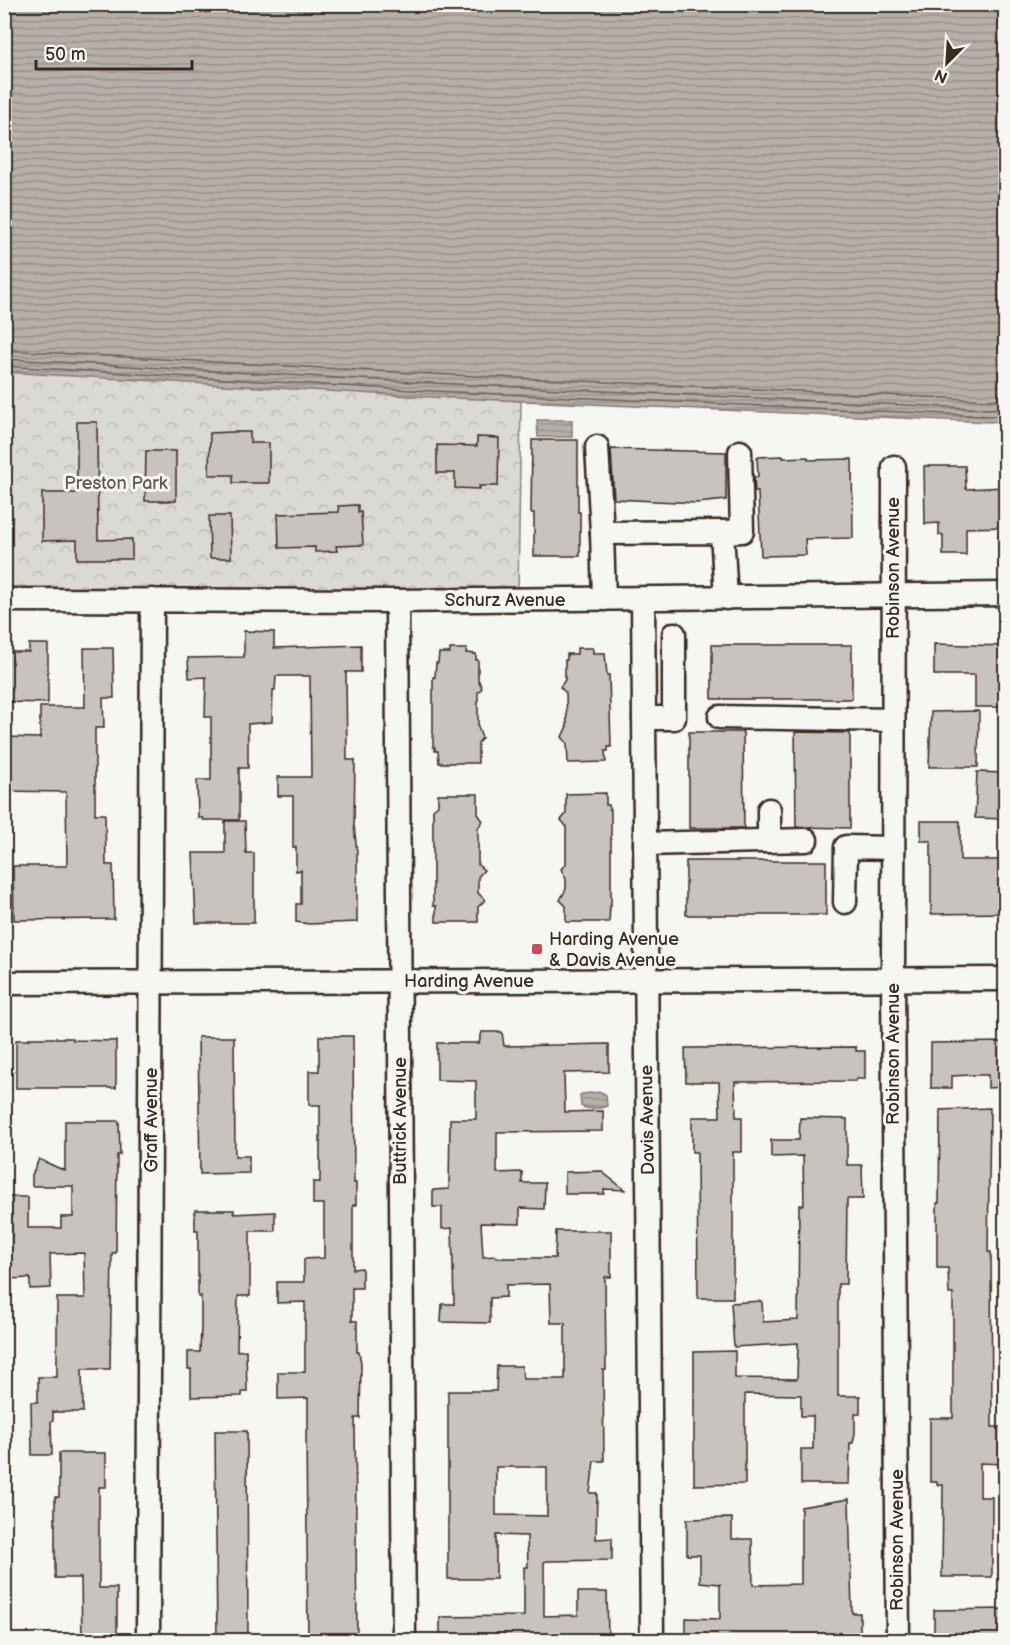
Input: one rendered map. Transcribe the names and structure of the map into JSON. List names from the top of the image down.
{
  "streets": {
    "street": [
      "Robinson Avenue",
      "Schurz Avenue",
      "Harding Avenue",
      "Graff Avenue",
      "Davis Avenue",
      "Buttrick Avenue"
    ]
  },
  "crossings": [
    ["Robinson Avenue", "Schurz Avenue"],
    ["Robinson Avenue", "Harding Avenue"],
    ["Schurz Avenue", "Graff Avenue"],
    ["Schurz Avenue", "Davis Avenue"],
    ["Schurz Avenue", "Buttrick Avenue"],
    ["Harding Avenue", "Graff Avenue"],
    ["Harding Avenue", "Davis Avenue"],
    ["Harding Avenue", "Buttrick Avenue"]
  ],
  "parks": ["Preston Park"],
  "places": {
    "transit": ["Harding Avenue & Davis Avenue"]
  },
  "scale_bar": "50 m",
  "north": "bottom left"
}
